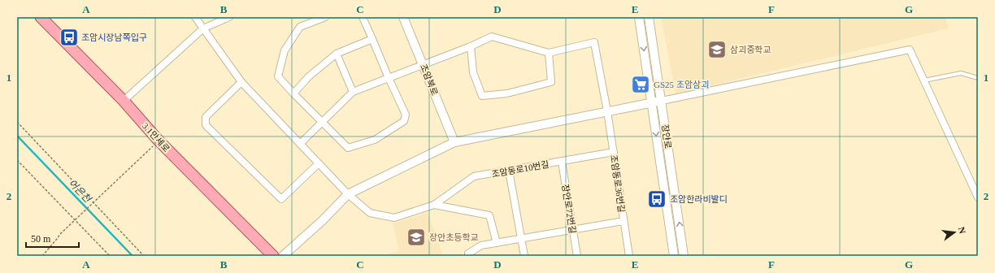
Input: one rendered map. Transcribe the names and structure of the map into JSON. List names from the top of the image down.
{
  "streets": {
    "main road": ["3.1만세로"],
    "street": [
      "조암북로",
      "장안로",
      "조암동로10번길",
      "조암동로36번길",
      "장안로72번길"
    ]
  },
  "crossings": [
    ["조암동로10번길", "조암동로36번길"],
    ["조암동로10번길", "장안로72번길"]
  ],
  "water": ["어은천"],
  "places": {
    "bus stop": ["조암시장남쪽입구", "조암한라비발디"],
    "school or university": ["삼괴중학교", "장안초등학교"],
    "supermarket": ["GS25 조암삼괴"]
  },
  "scale_bar": "50 m",
  "north": "right",
  "grid": {
    "columns": [
      "A",
      "B",
      "C",
      "D",
      "E",
      "F",
      "G"
    ],
    "rows": ["1", "2"]
  }
}
